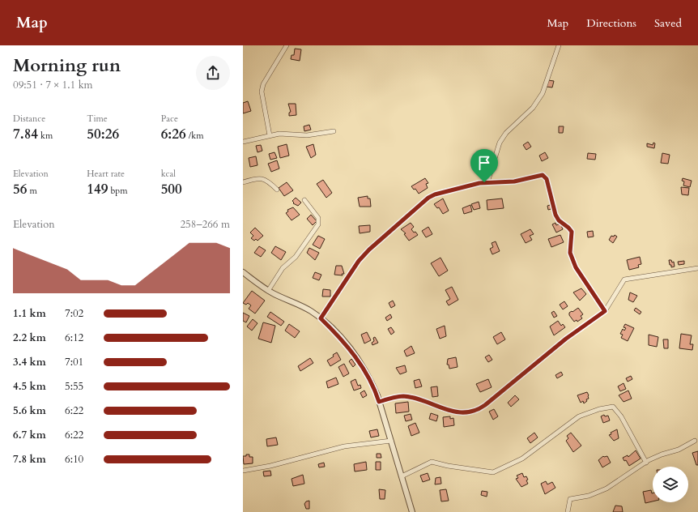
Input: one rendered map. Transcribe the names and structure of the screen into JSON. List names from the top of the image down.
{
  "page": {
    "header": "Map",
    "nav": ["Map", "Directions", "Saved"],
    "heading": ["Morning run", "09:51 · 7 × 1.1 km"],
    "stats": [
      ["Distance", "7.84 km"],
      ["Time", "50:26"],
      ["Pace", "6:26 /km"],
      ["Elevation", "56 m"],
      ["Heart rate", "149 bpm"],
      ["kcal", "500"]
    ],
    "chart": ["Elevation", "258–266 m"],
    "list": [
      {
        "name": "1.1 km",
        "note": "7:02"
      },
      {
        "name": "2.2 km",
        "note": "6:12"
      },
      {
        "name": "3.4 km",
        "note": "7:01"
      },
      {
        "name": "4.5 km",
        "note": "5:55"
      },
      {
        "name": "5.6 km",
        "note": "6:22"
      },
      {
        "name": "6.7 km",
        "note": "6:22"
      },
      {
        "name": "7.8 km",
        "note": "6:10"
      }
    ]
  }
}
